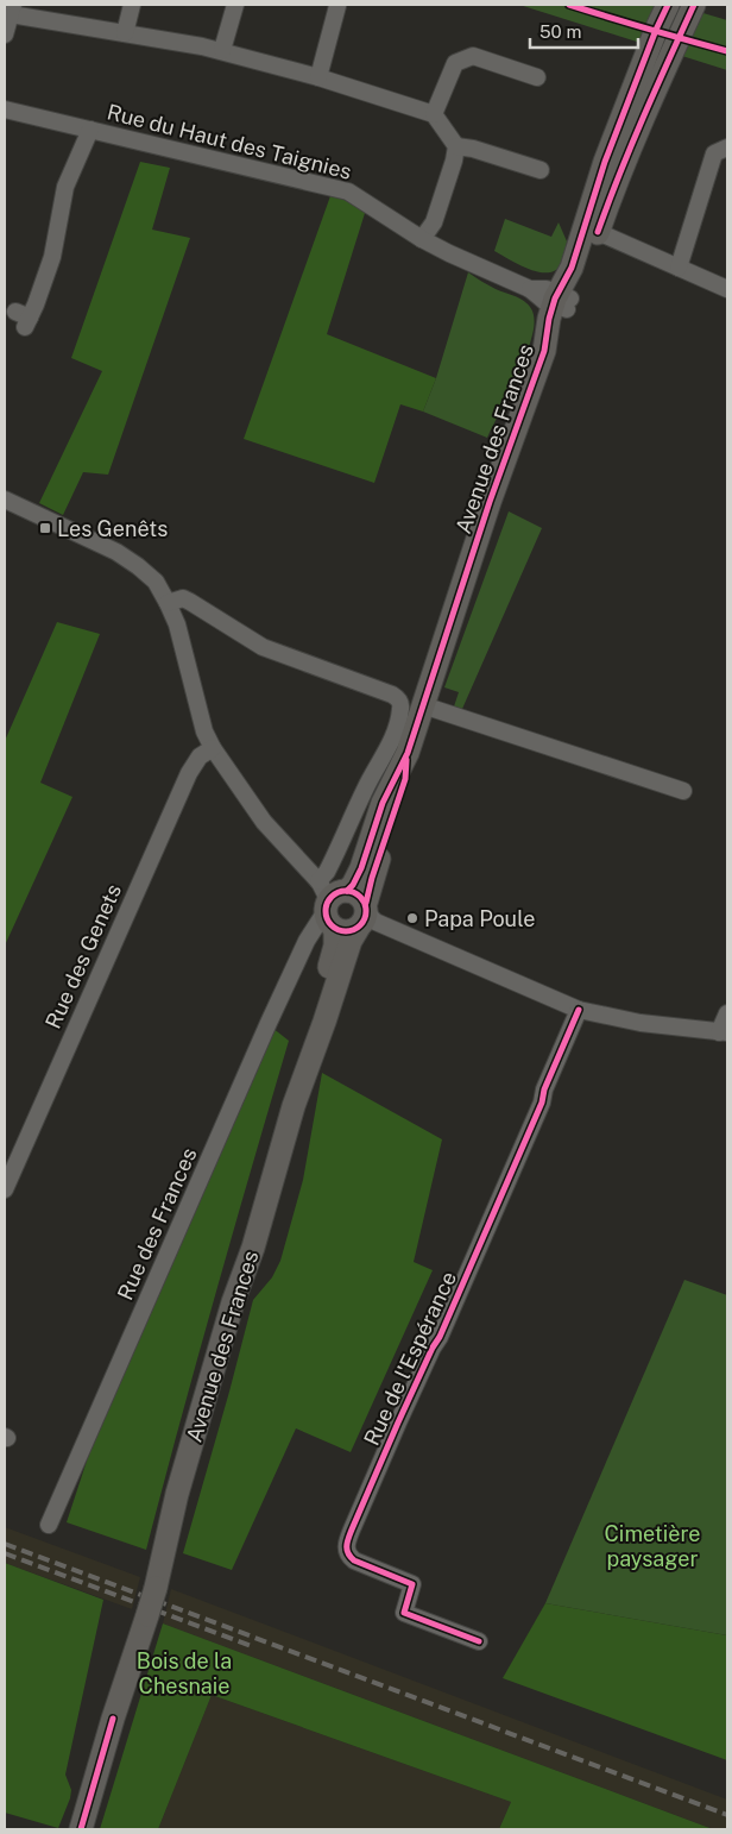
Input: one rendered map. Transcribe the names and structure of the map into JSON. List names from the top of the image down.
{
  "streets": {
    "main road": ["Avenue des Frances"],
    "street": [
      "Rue du Haut des Taignies",
      "Rue des Genets",
      "Rue des Frances",
      "Rue de l'Espérance"
    ]
  },
  "crossings": [
    ["Rue du Haut des Taignies", "Avenue des Frances"],
    ["Avenue des Frances", "Rue des Frances"]
  ],
  "parks": ["Cimetière paysager", "Bois de la Chesnaie"],
  "places": {
    "transit": ["Les Genêts"],
    "other": ["Papa Poule"]
  },
  "scale_bar": "50 m"
}
